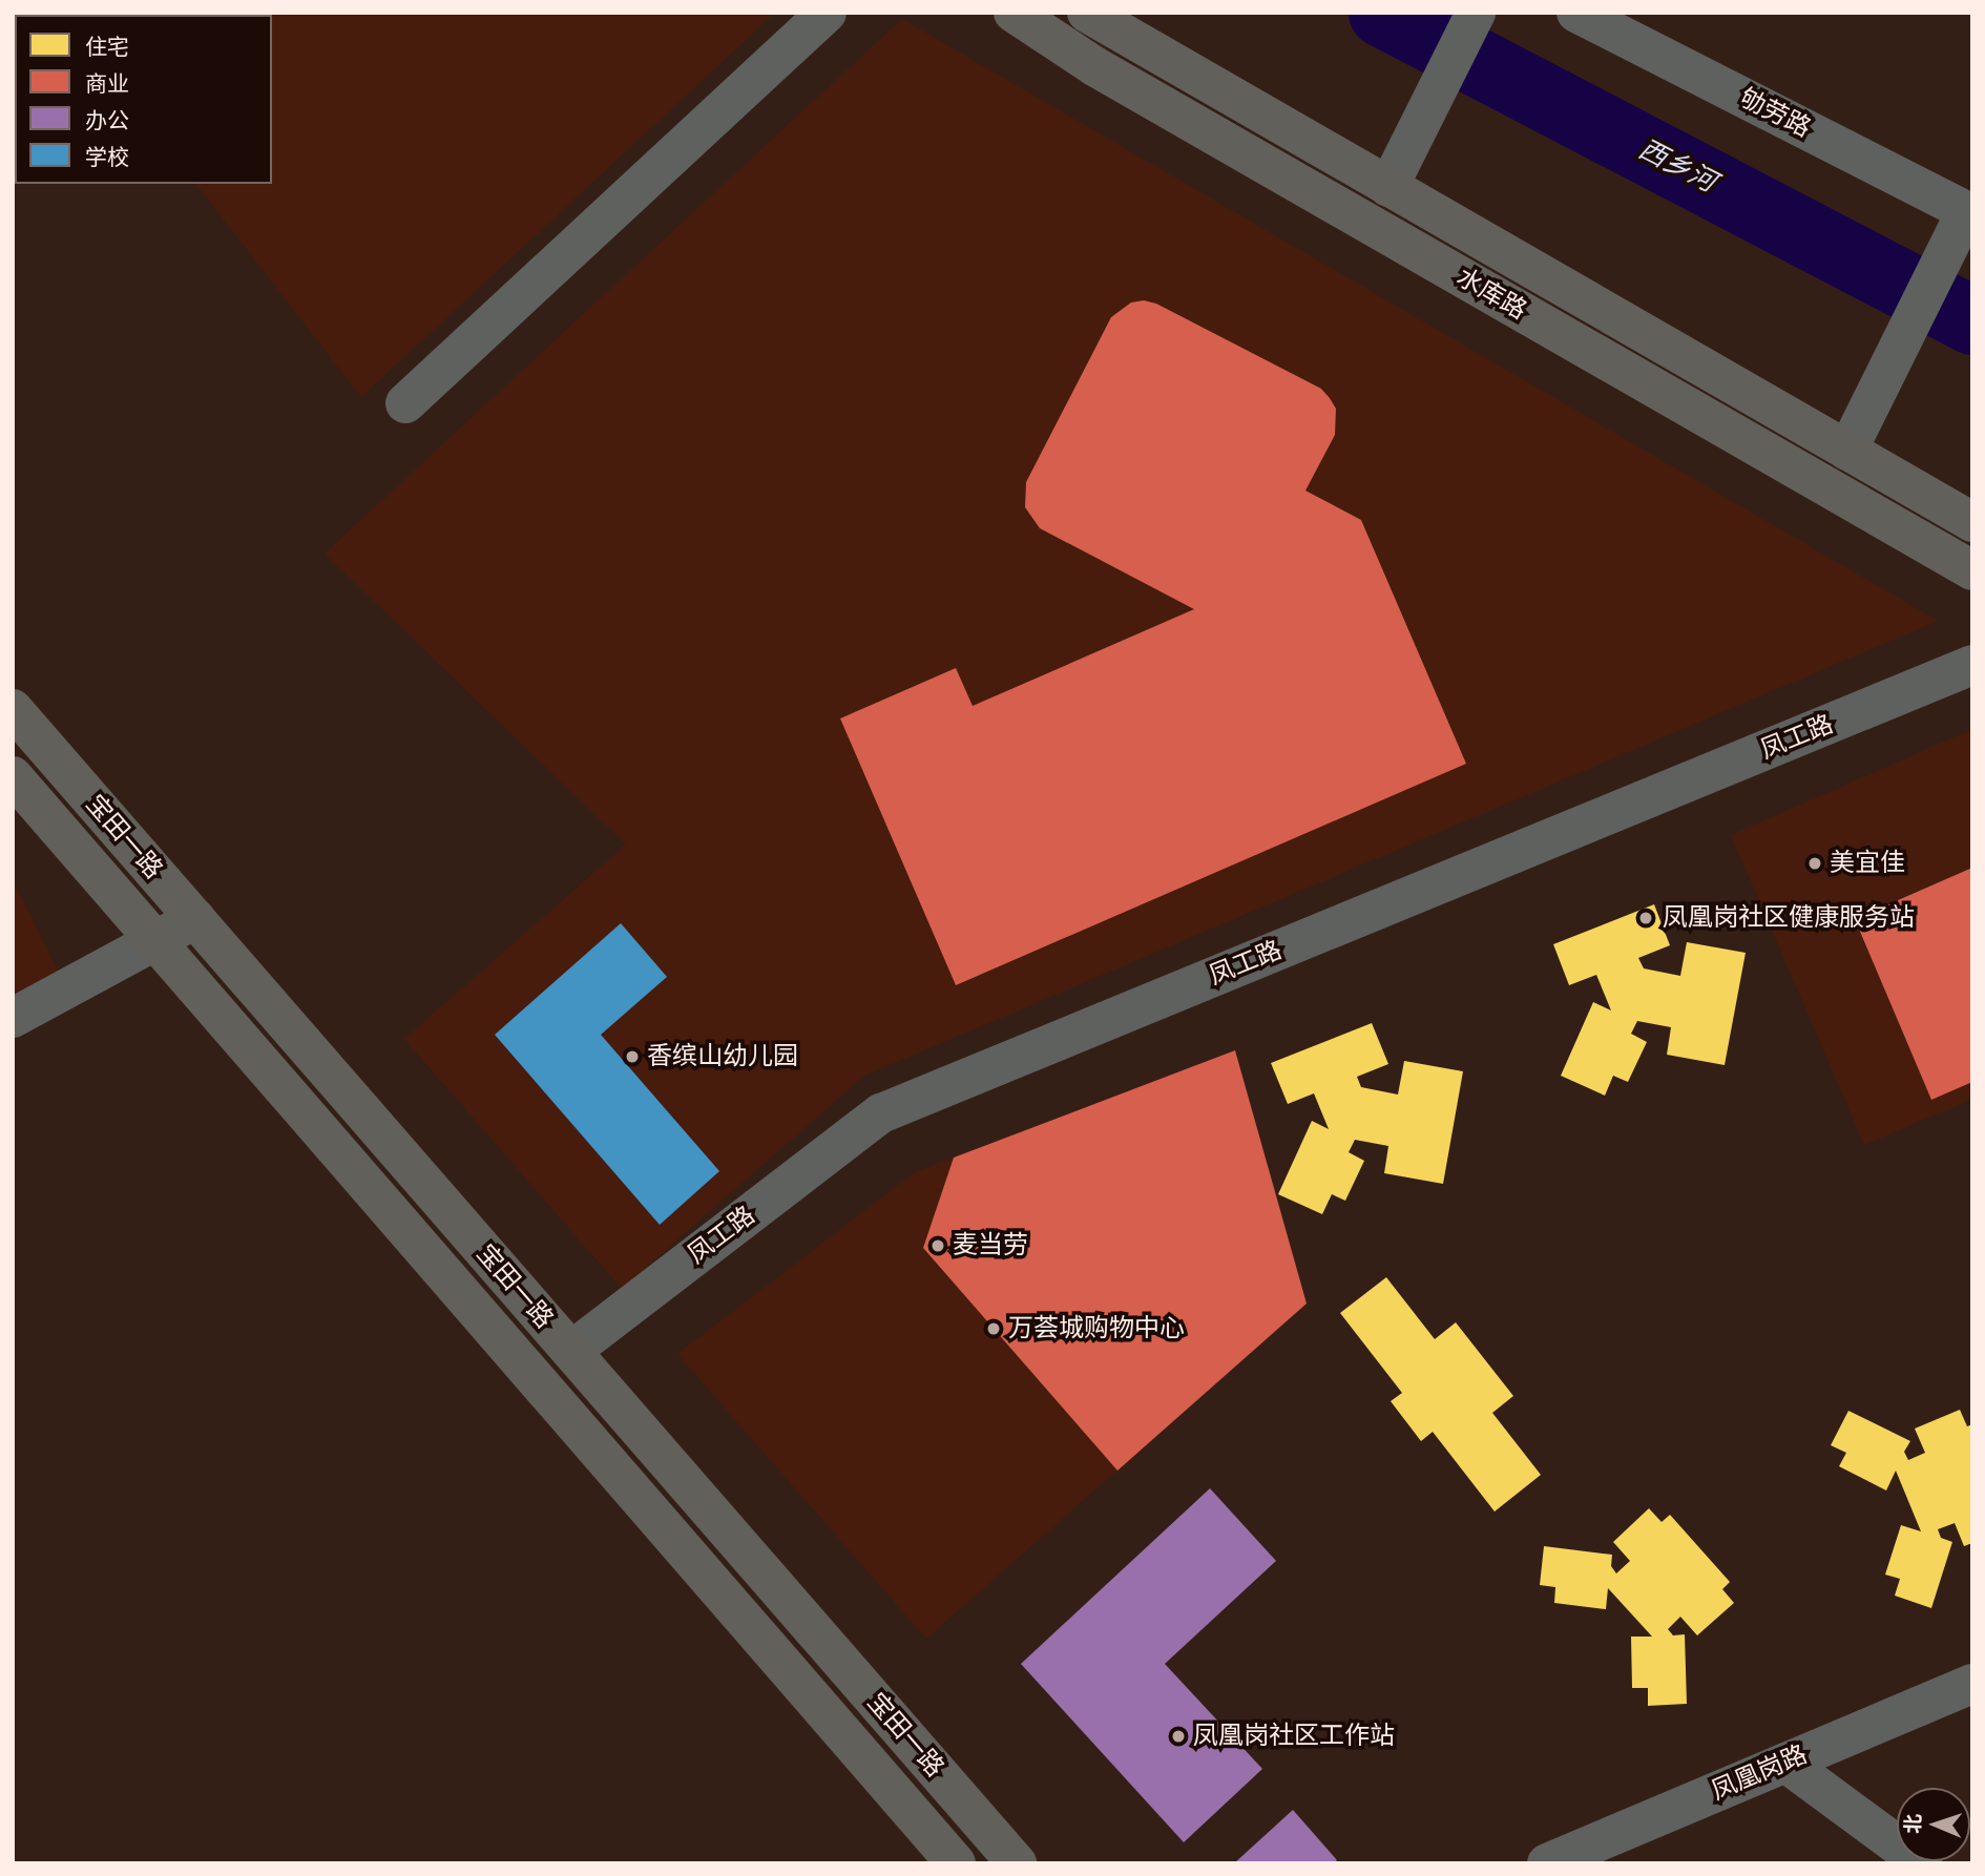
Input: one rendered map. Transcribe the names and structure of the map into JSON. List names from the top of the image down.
{
  "streets": {
    "main road": ["水库路", "宝田一路"],
    "street": ["劬劳路", "凤工路", "凤凰岗路"]
  },
  "crossings": [
    ["凤工路", "宝田一路"]
  ],
  "water": ["西乡河"],
  "places": [
    "美宜佳",
    "凤凰岗社区健康服务站",
    "香缤山幼儿园",
    "麦当劳",
    "万荟城购物中心",
    "凤凰岗社区工作站"
  ],
  "legend": [
    "住宅",
    "商业",
    "办公",
    "学校"
  ],
  "north": "left"
}
